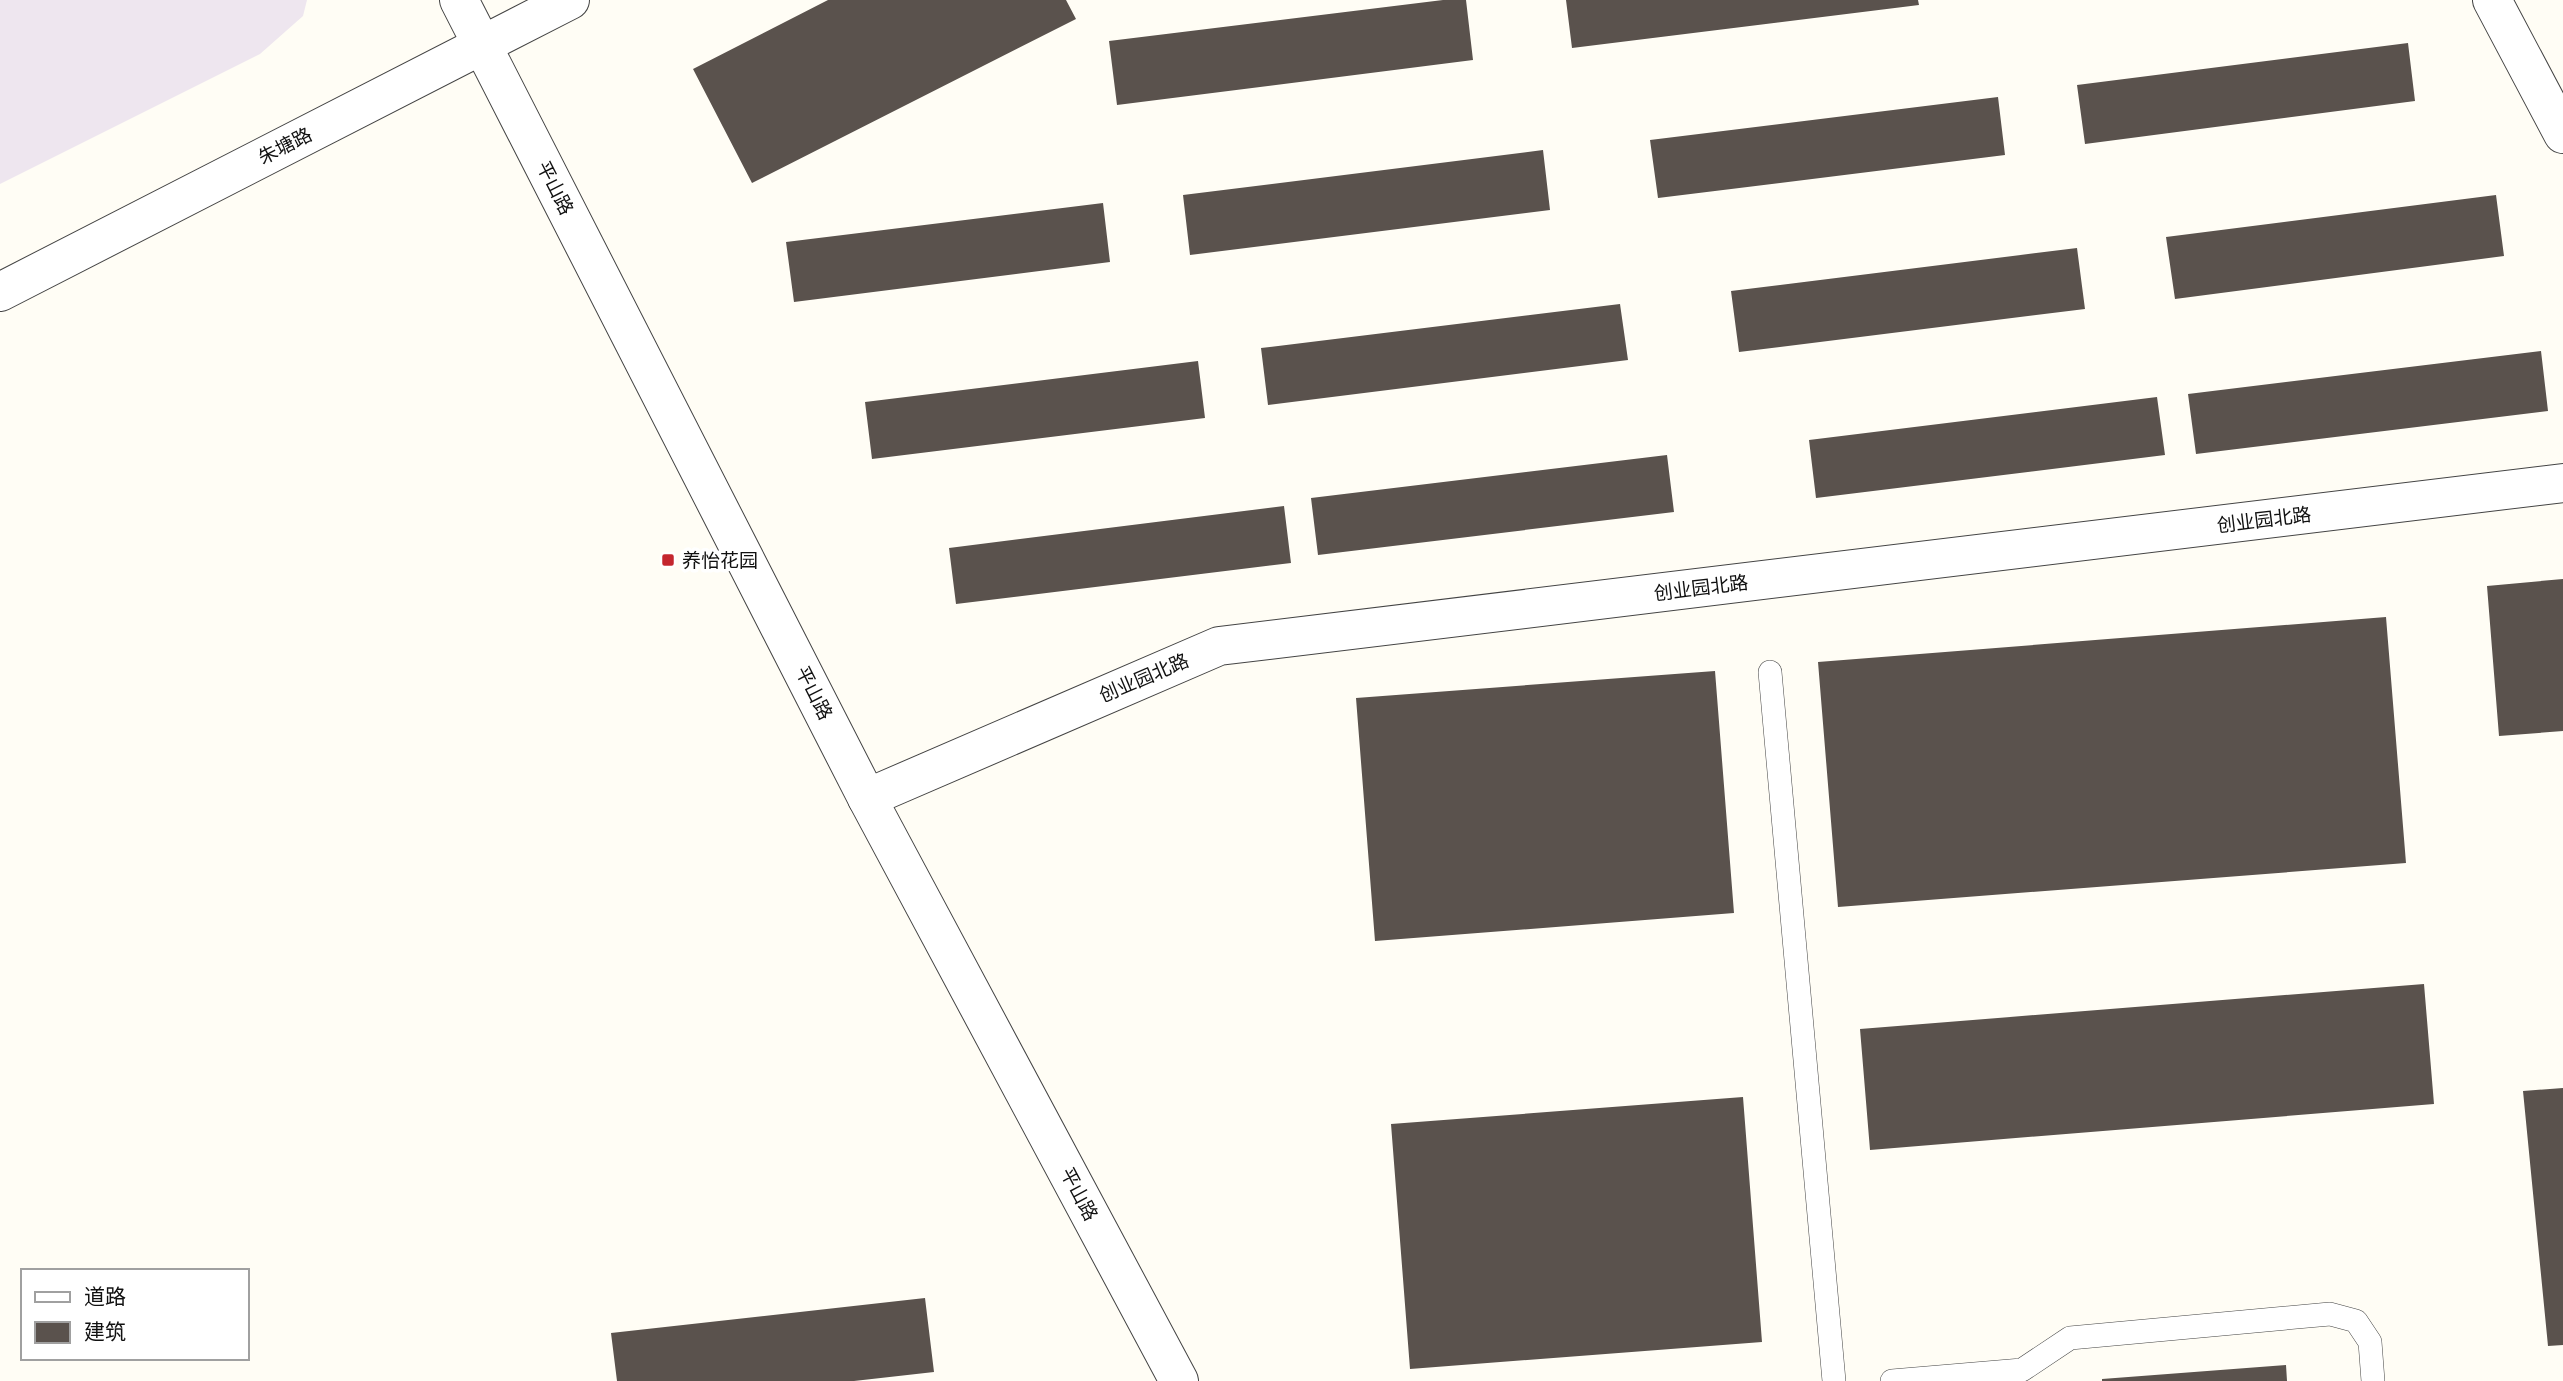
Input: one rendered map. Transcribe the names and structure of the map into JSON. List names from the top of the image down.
{
  "streets": {
    "street": ["朱塘路", "平山路", "创业园北路"]
  },
  "crossings": [
    ["朱塘路", "平山路"],
    ["平山路", "创业园北路"]
  ],
  "places": {
    "transit": ["养怡花园"]
  },
  "legend": ["道路", "建筑"]
}
